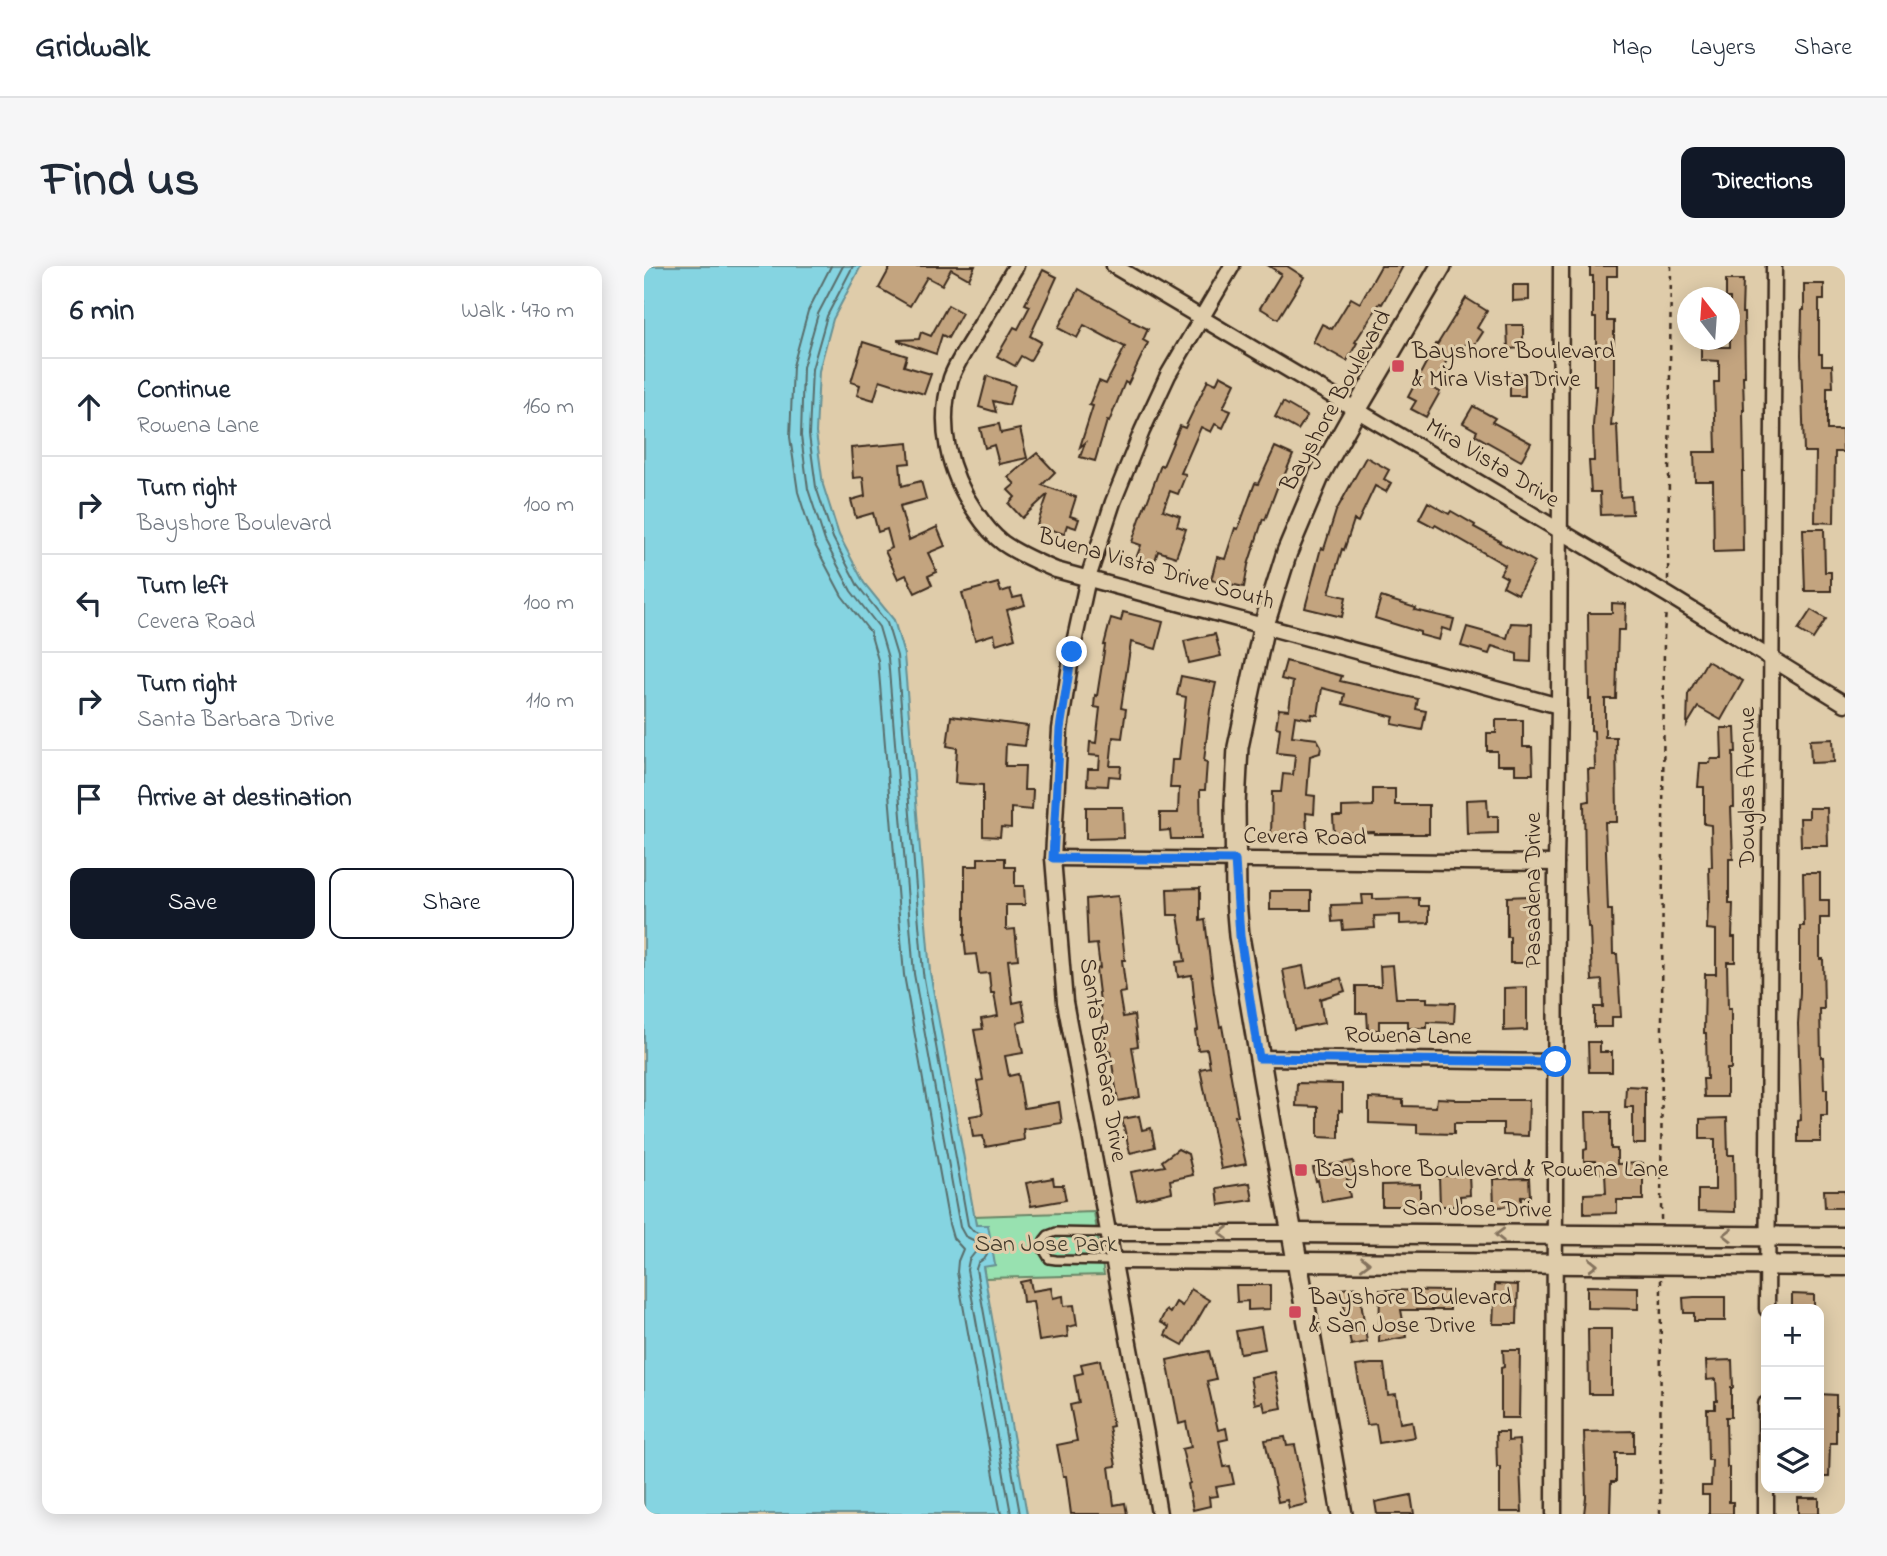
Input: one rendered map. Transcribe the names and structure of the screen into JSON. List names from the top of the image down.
{
  "streets": {
    "main road": ["Bayshore Boulevard"],
    "street": [
      "Mira Vista Drive",
      "Buena Vista Drive South",
      "Douglas Avenue",
      "Cevera Road",
      "Pasadena Drive",
      "Rowena Lane",
      "Santa Barbara Drive",
      "San Jose Drive"
    ]
  },
  "crossings": [
    ["Bayshore Boulevard", "Mira Vista Drive"],
    ["Bayshore Boulevard", "Buena Vista Drive South"],
    ["Bayshore Boulevard", "Cevera Road"],
    ["Bayshore Boulevard", "Rowena Lane"],
    ["Bayshore Boulevard", "San Jose Drive"],
    ["Mira Vista Drive", "Douglas Avenue"],
    ["Mira Vista Drive", "Pasadena Drive"],
    ["Mira Vista Drive", "Santa Barbara Drive"],
    ["Buena Vista Drive South", "Pasadena Drive"],
    ["Buena Vista Drive South", "Santa Barbara Drive"],
    ["Douglas Avenue", "San Jose Drive"],
    ["Cevera Road", "Pasadena Drive"],
    ["Cevera Road", "Santa Barbara Drive"],
    ["Pasadena Drive", "Rowena Lane"],
    ["Pasadena Drive", "San Jose Drive"],
    ["Santa Barbara Drive", "San Jose Drive"]
  ],
  "parks": ["San Jose Park"],
  "places": {
    "transit": ["Bayshore Boulevard & Mira Vista Drive", "Bayshore Boulevard & Rowena Lane", "Bayshore Boulevard & San Jose Drive"]
  },
  "north": "top",
  "page": {
    "header": "Gridwalk",
    "nav": ["Map", "Layers", "Share"],
    "title": "Find us",
    "buttons": [
      "Directions",
      ["Save", "Share"]
    ],
    "heading": ["6 min", "Walk · 470 m"],
    "list": [
      ["Continue", "Rowena Lane", "160 m"],
      ["Turn right", "Bayshore Boulevard", "100 m"],
      ["Turn left", "Cevera Road", "100 m"],
      ["Turn right", "Santa Barbara Drive", "110 m"],
      "Arrive at destination"
    ],
    "map_buttons": ["+", "−"]
  }
}
